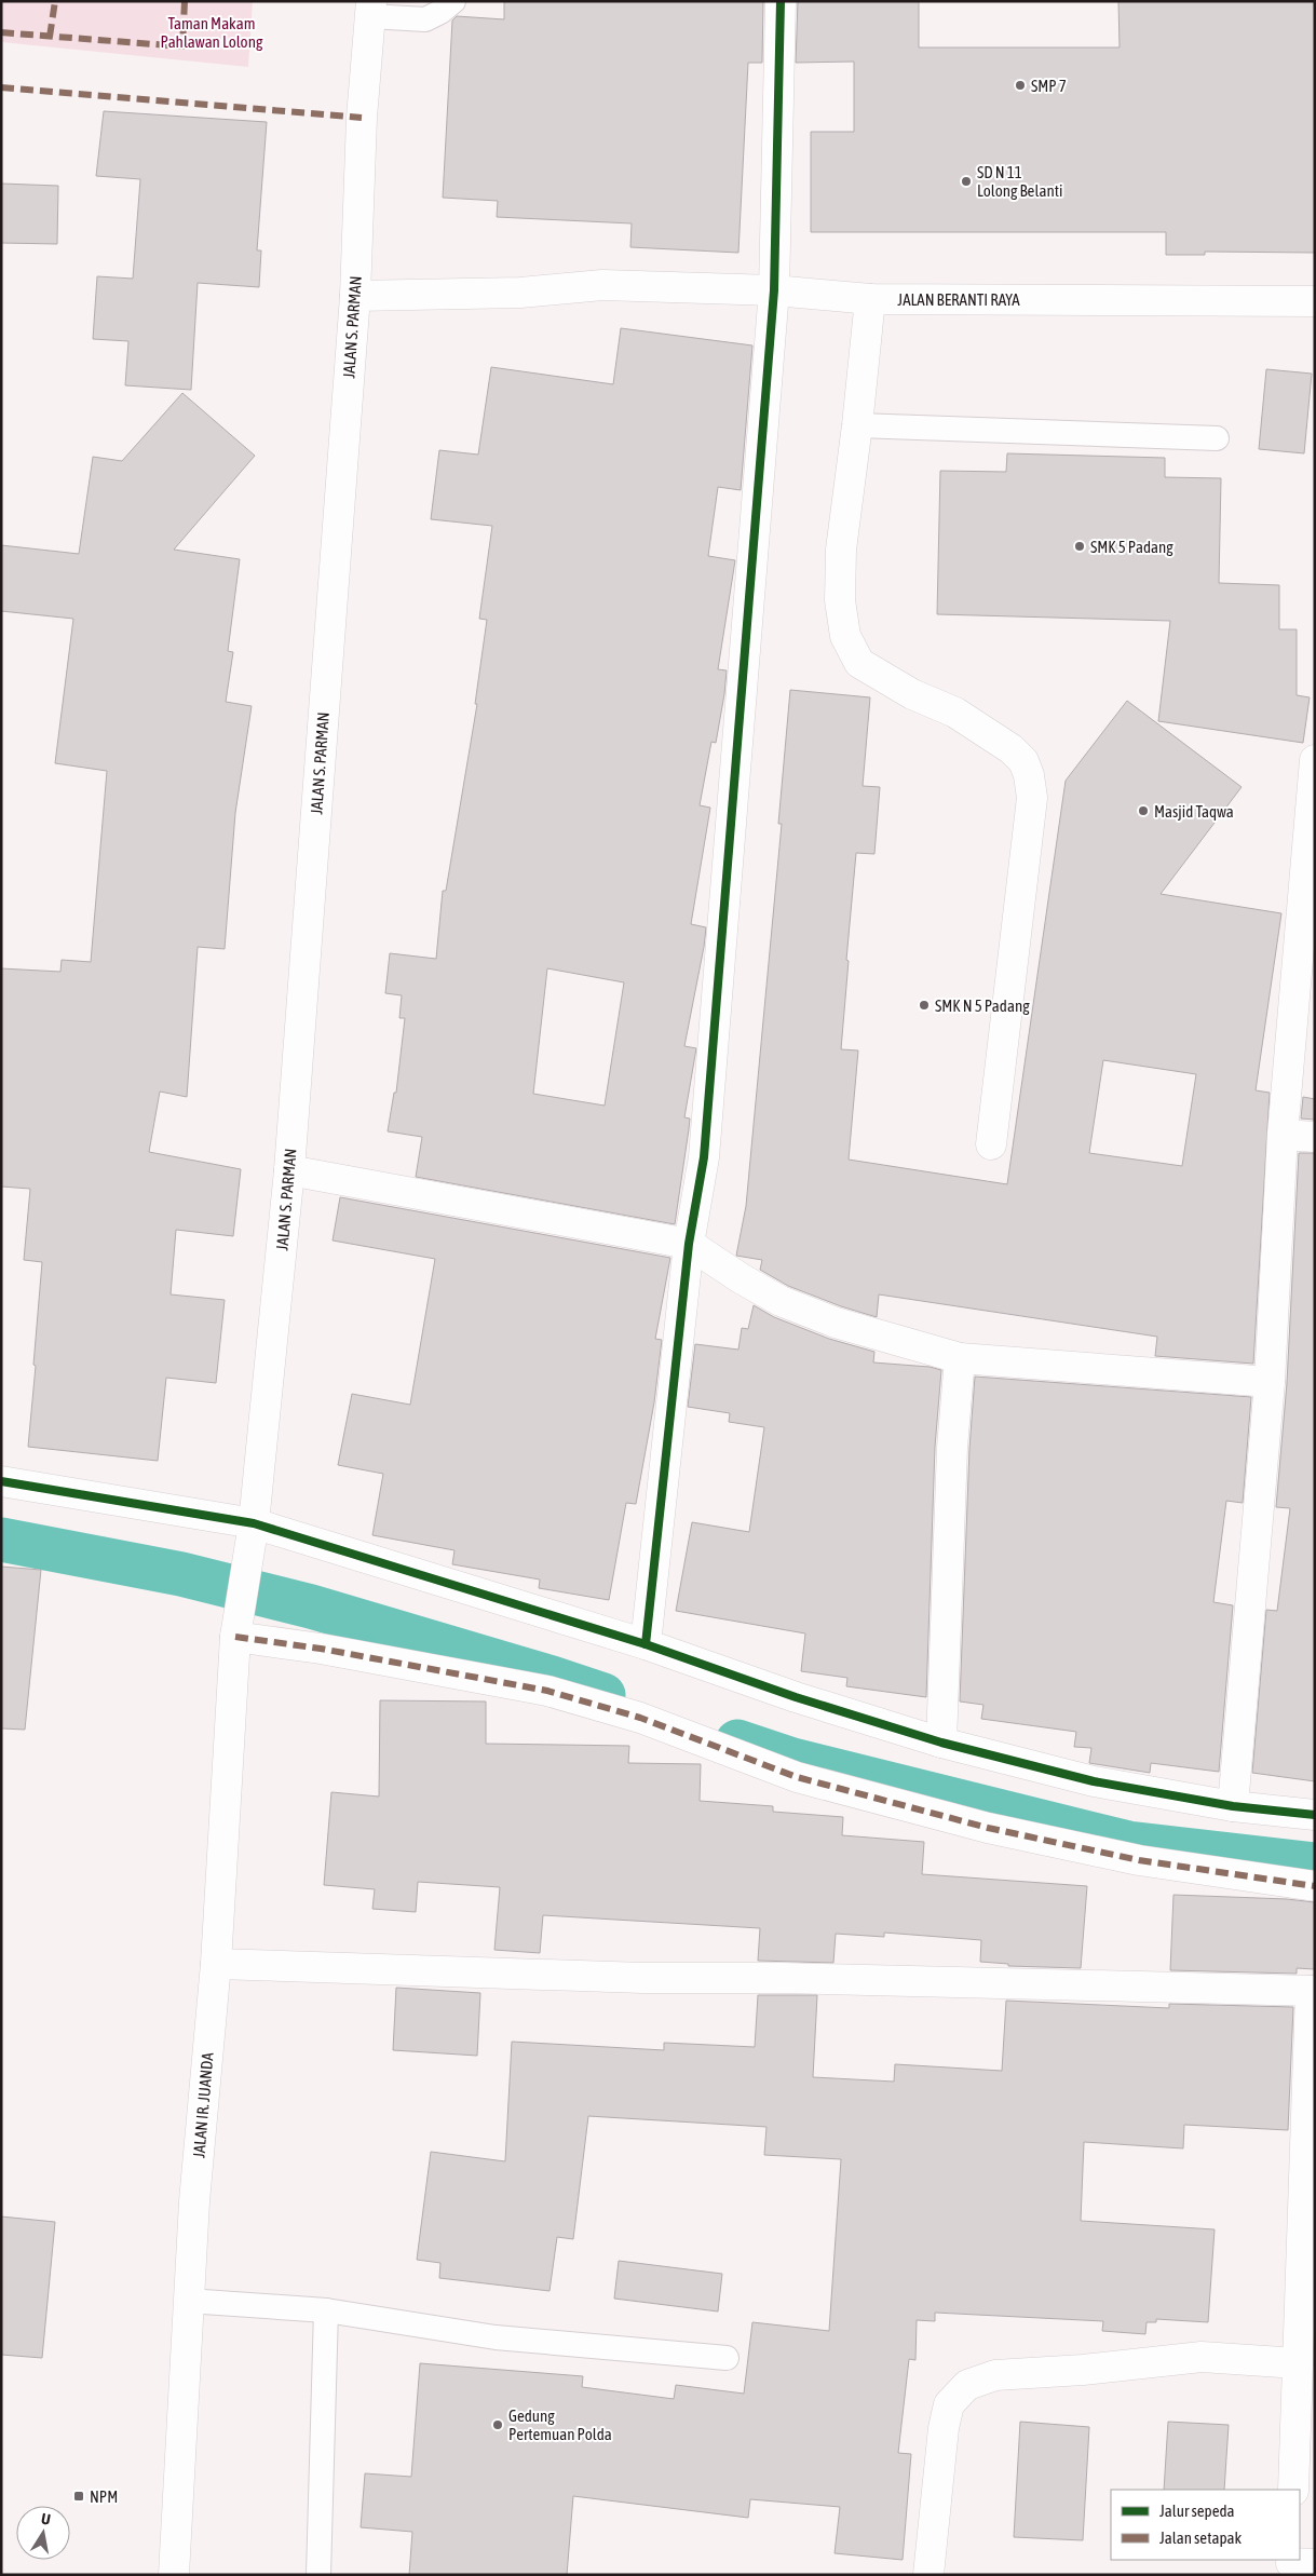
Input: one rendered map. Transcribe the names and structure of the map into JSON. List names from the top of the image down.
{
  "streets": {
    "street": ["JALAN BERANTI RAYA", "JALAN S. PARMAN", "JALAN IR. JUANDA"]
  },
  "crossings": [
    ["JALAN BERANTI RAYA", "JALAN S. PARMAN"],
    ["JALAN S. PARMAN", "JALAN IR. JUANDA"]
  ],
  "parks": ["Taman Makam Pahlawan Lolong"],
  "places": {
    "other": [
      "SMP 7",
      "SD N 11 Lolong Belanti",
      "SMK 5 Padang",
      "Masjid Taqwa",
      "SMK N 5 Padang",
      "Gedung Pertemuan Polda"
    ],
    "transit": ["NPM"]
  },
  "legend": ["Jalur sepeda", "Jalan setapak"],
  "north": "top"
}
